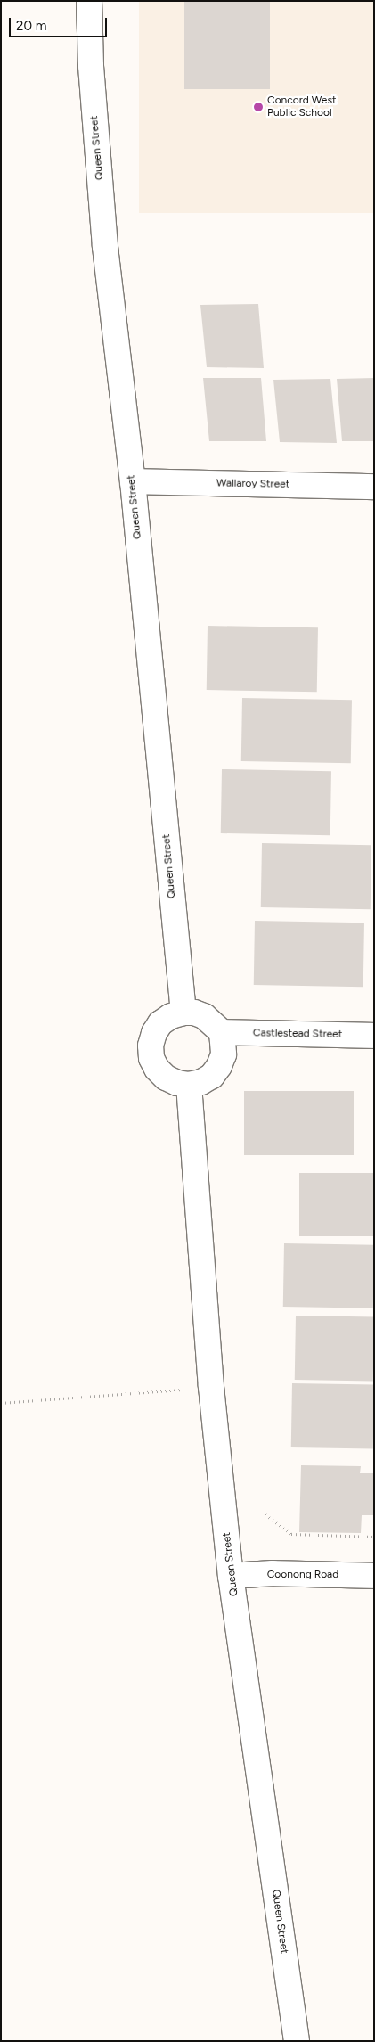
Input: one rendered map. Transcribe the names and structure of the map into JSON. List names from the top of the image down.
{
  "streets": {
    "street": [
      "Queen Street",
      "Wallaroy Street",
      "Castlestead Street",
      "Coonong Road"
    ]
  },
  "crossings": [
    ["Queen Street", "Wallaroy Street"],
    ["Queen Street", "Castlestead Street"],
    ["Queen Street", "Coonong Road"]
  ],
  "places": ["Concord West Public School"],
  "scale_bar": "20 m"
}
